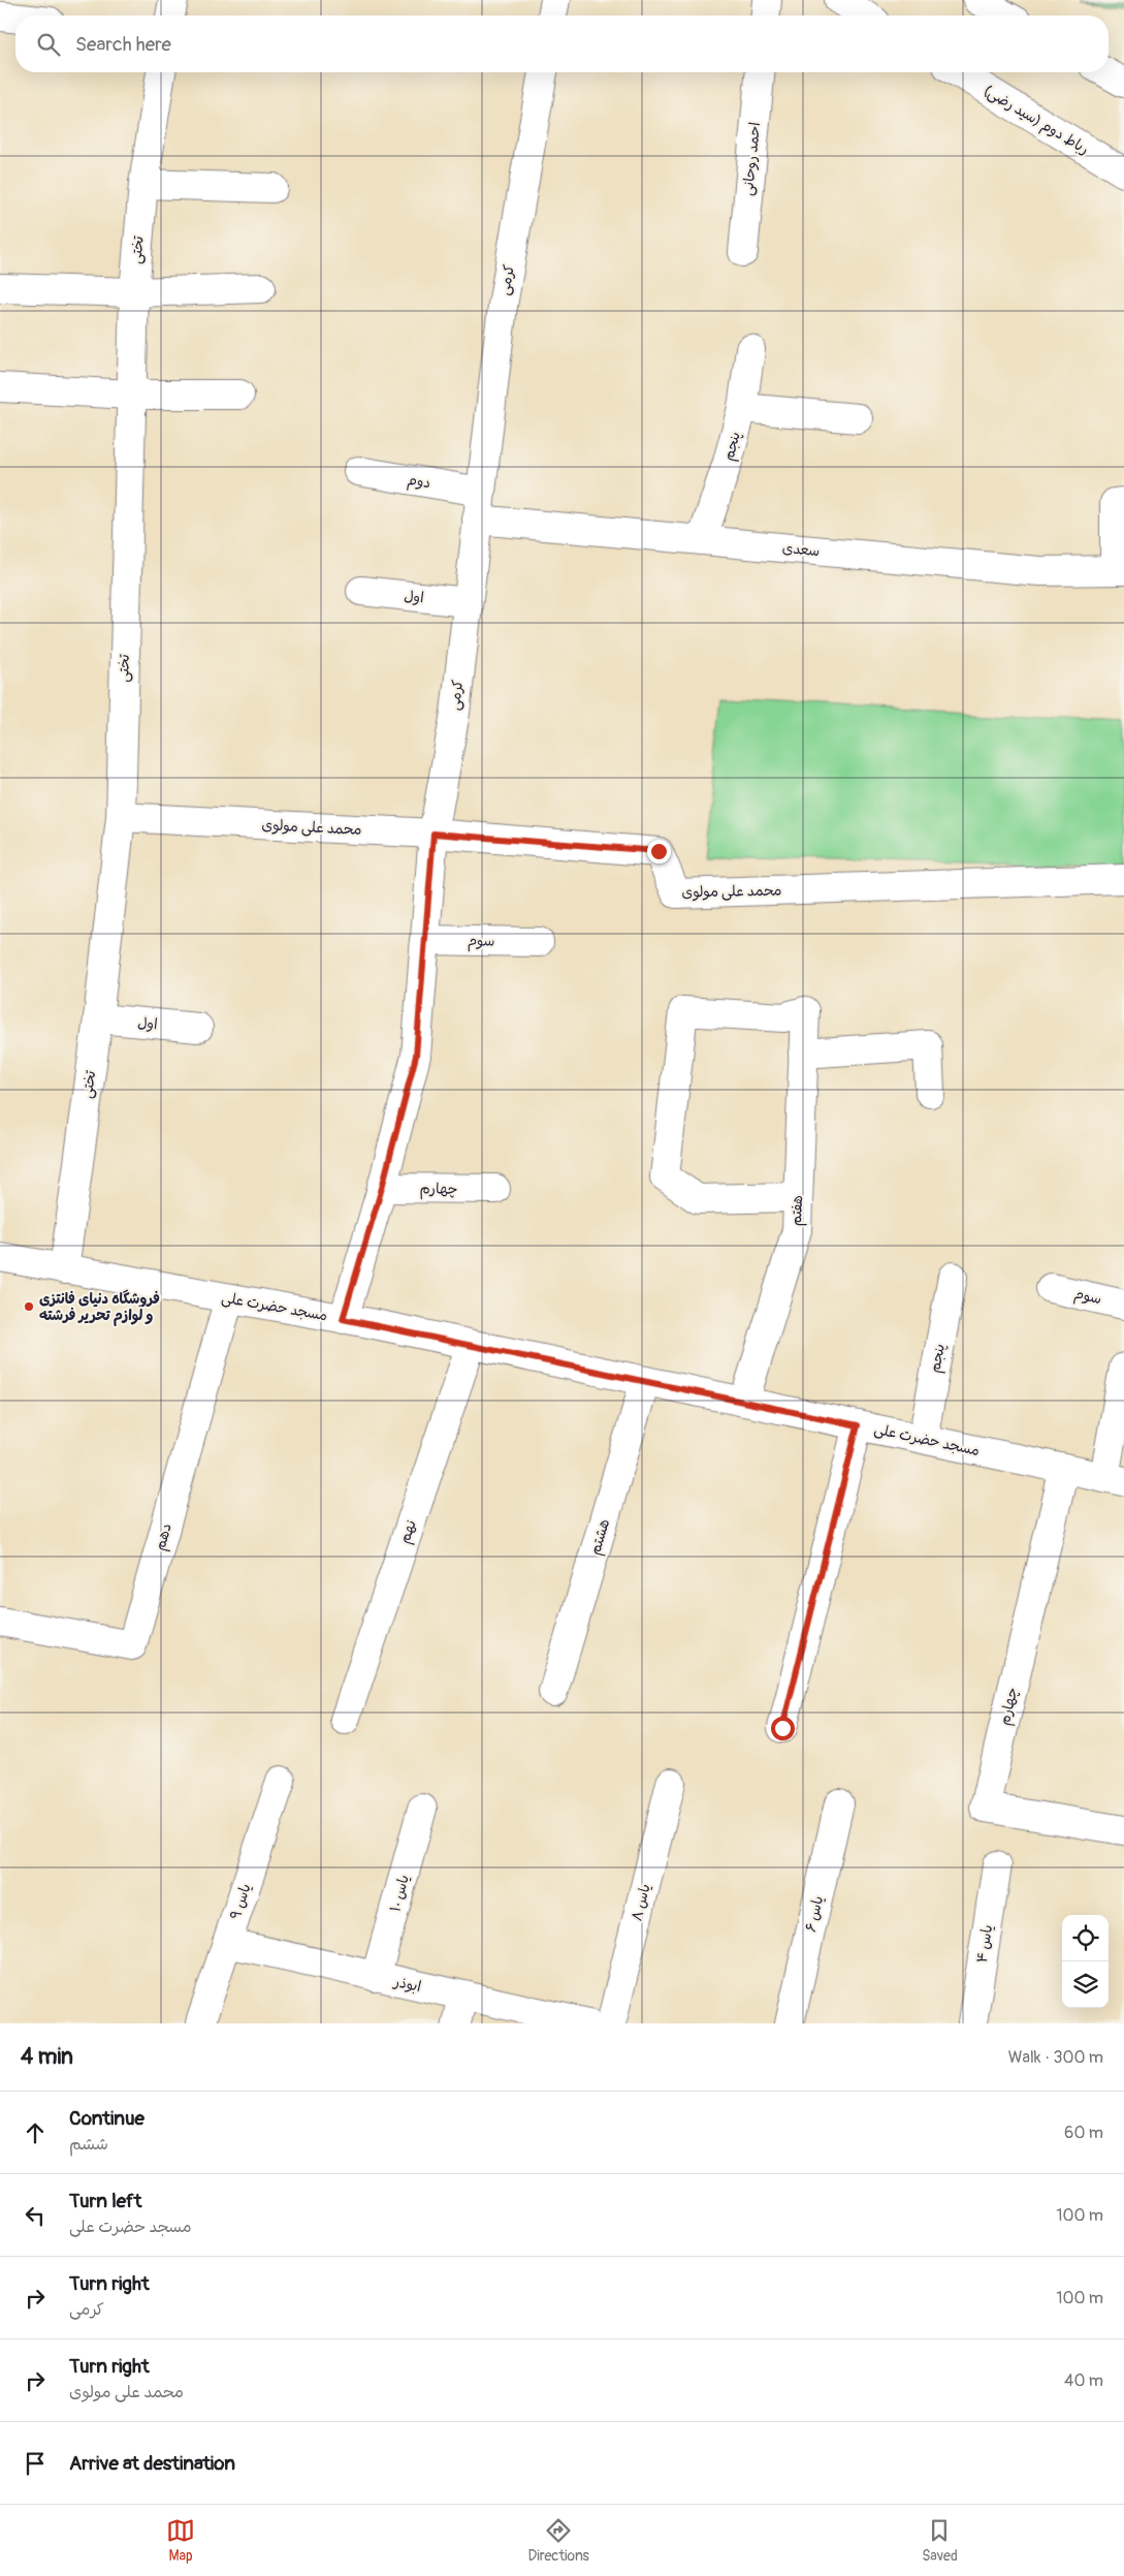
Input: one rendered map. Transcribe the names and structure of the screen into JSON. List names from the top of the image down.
{
  "streets": {
    "street": [
      "رباط دوم (سید رضی)",
      "احمد روحانی",
      "تختی",
      "کرمی",
      "پنجم",
      "دوم",
      "سعدی",
      "اول",
      "محمد علی مولوی",
      "سوم",
      "چهارم",
      "هفتم",
      "مسجد حضرت علی",
      "نهم",
      "دهم",
      "هشتم",
      "یاس ۱۰",
      "یاس ۹",
      "یاس ۸",
      "یاس ۶",
      "یاس ۴",
      "ابوذر"
    ]
  },
  "crossings": [
    ["تختی", "اول"],
    ["تختی", "محمد علی مولوی"],
    ["تختی", "مسجد حضرت علی"],
    ["کرمی", "دوم"],
    ["کرمی", "سعدی"],
    ["کرمی", "اول"],
    ["کرمی", "محمد علی مولوی"],
    ["کرمی", "سوم"],
    ["کرمی", "چهارم"],
    ["کرمی", "مسجد حضرت علی"],
    ["پنجم", "سعدی"],
    ["پنجم", "مسجد حضرت علی"],
    ["چهارم", "مسجد حضرت علی"],
    ["هفتم", "مسجد حضرت علی"],
    ["مسجد حضرت علی", "نهم"],
    ["مسجد حضرت علی", "دهم"],
    ["مسجد حضرت علی", "هشتم"],
    ["یاس ۱۰", "ابوذر"],
    ["یاس ۹", "ابوذر"]
  ],
  "places": ["فروشگاه دنیای فانتزی و لوازم تحریر فرشته"],
  "page": {
    "search": "Search here",
    "heading": ["4 min", "Walk · 300 m"],
    "list": [
      ["Continue", "ششم", "60 m"],
      ["Turn left", "مسجد حضرت علی", "100 m"],
      ["Turn right", "کرمی", "100 m"],
      ["Turn right", "محمد علی مولوی", "40 m"],
      "Arrive at destination"
    ],
    "nav": ["Map", "Directions", "Saved"]
  }
}
